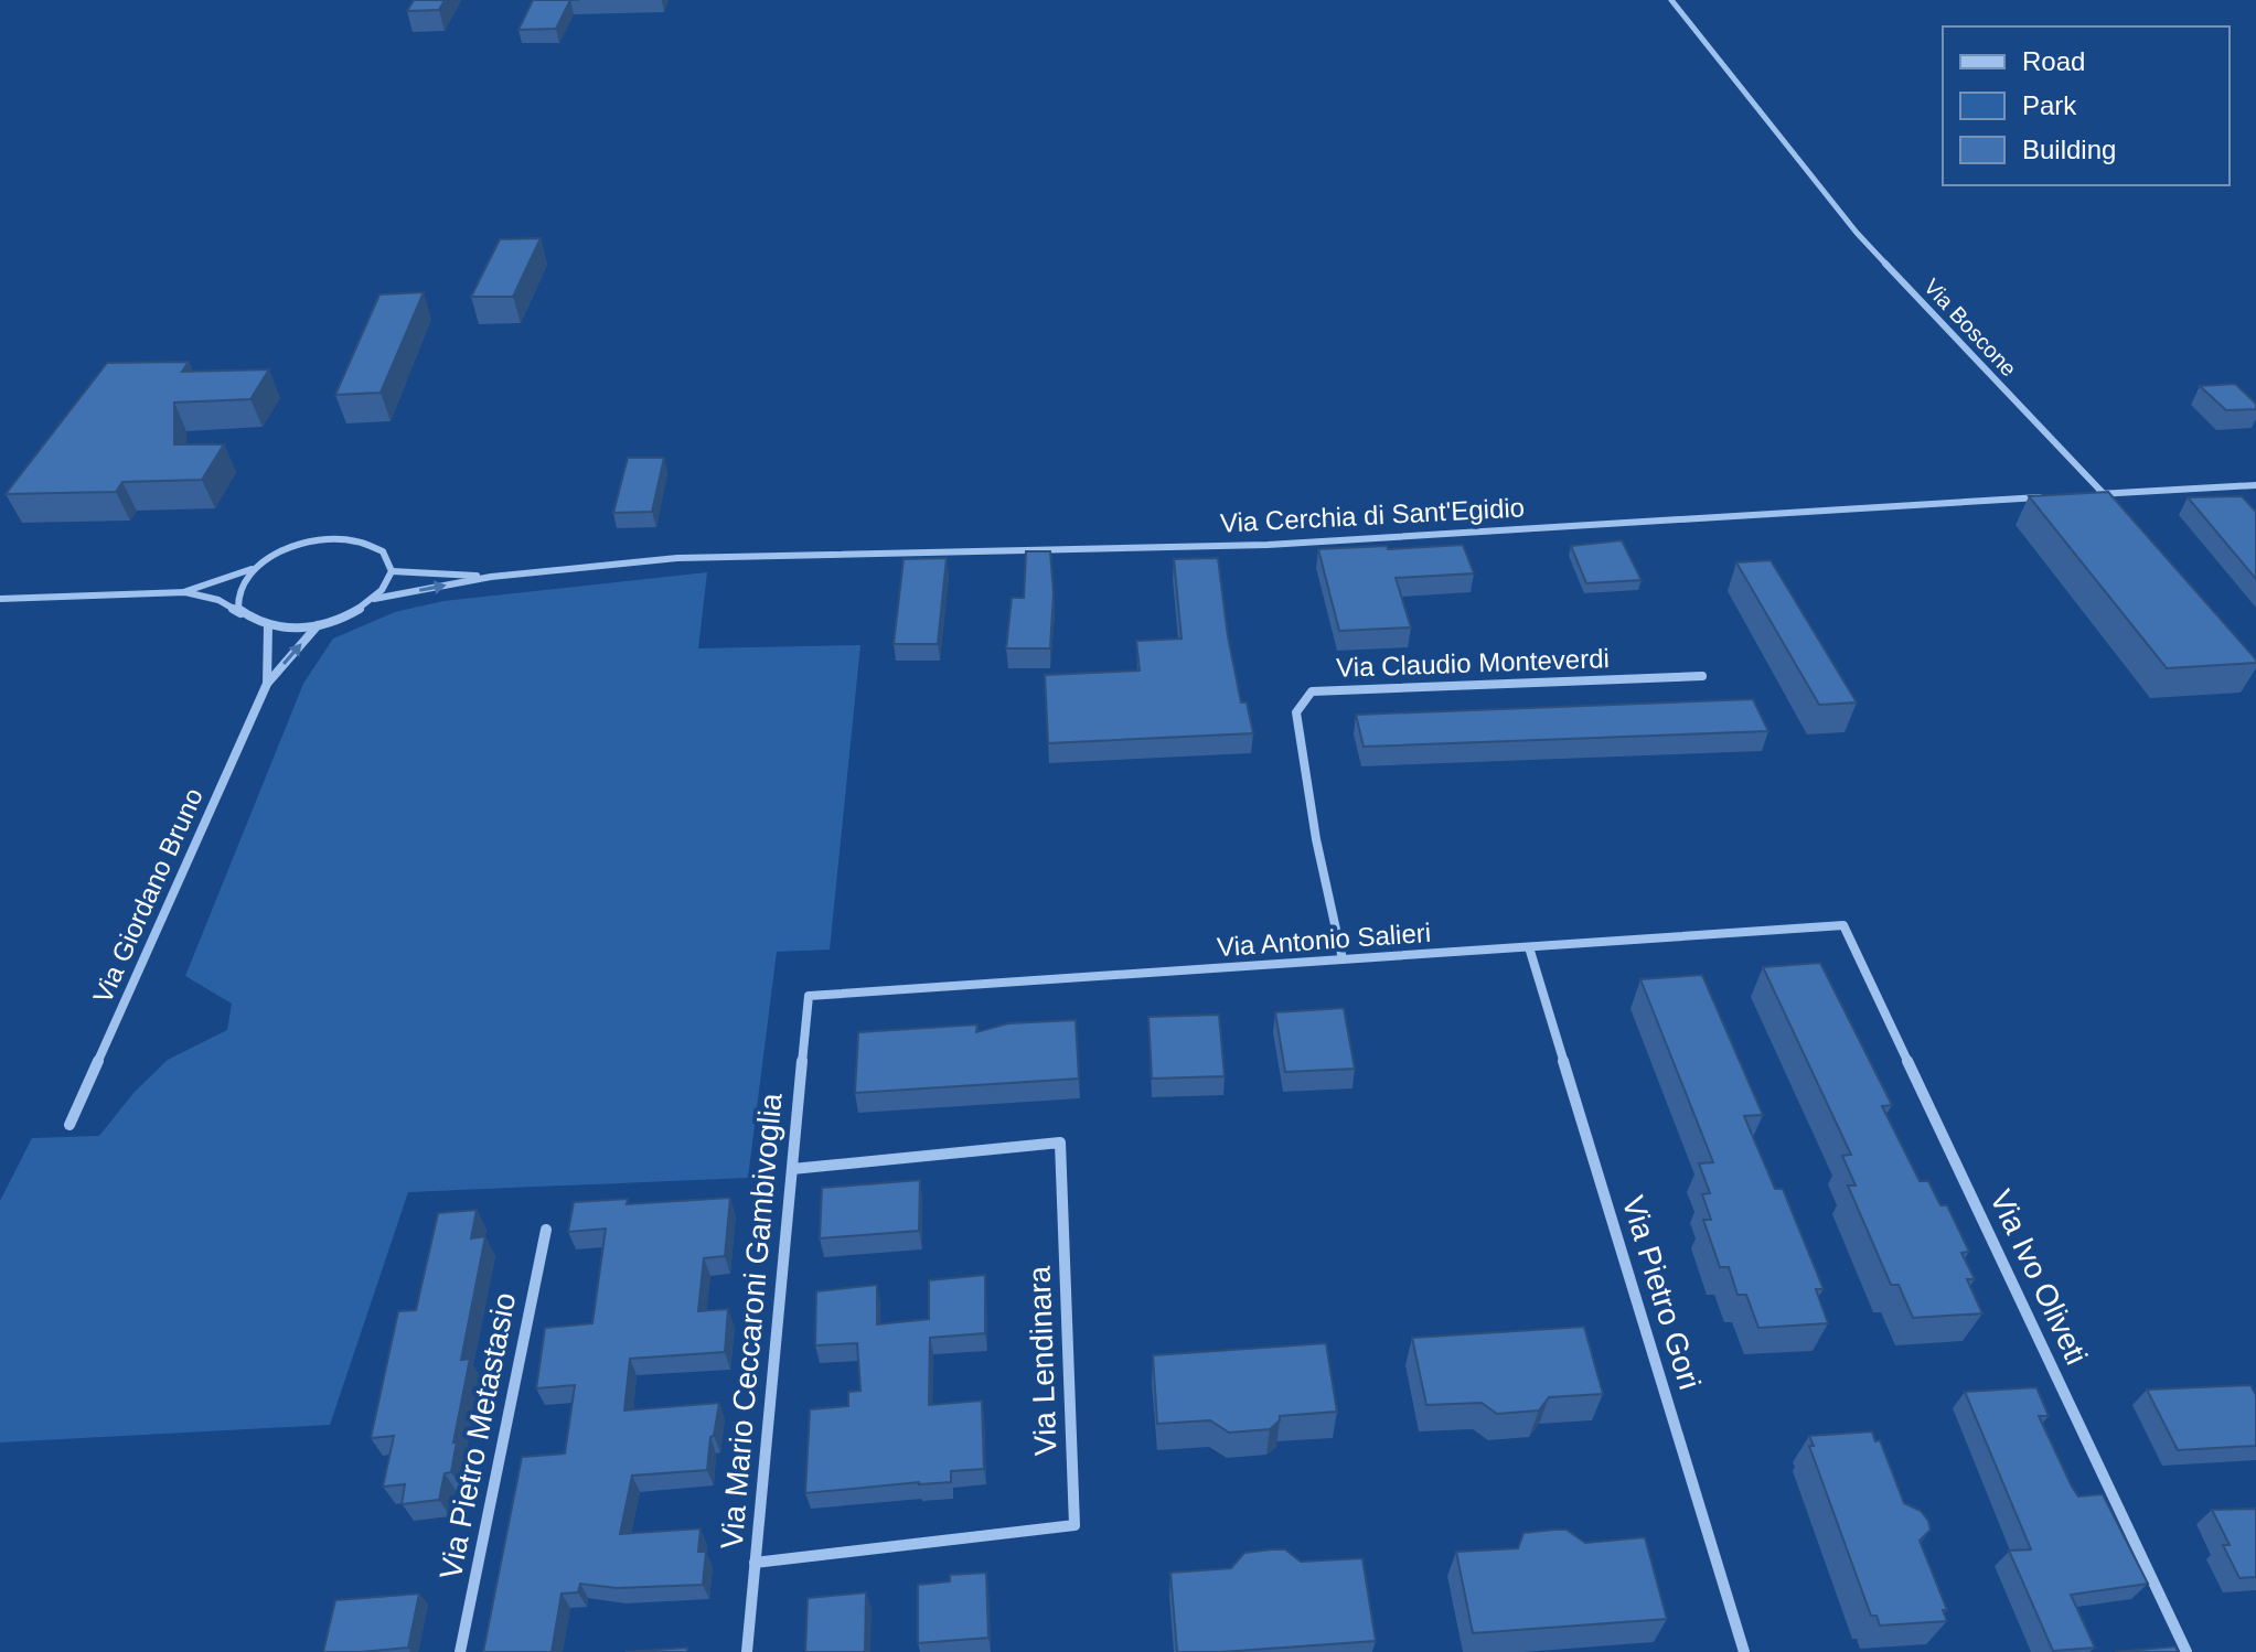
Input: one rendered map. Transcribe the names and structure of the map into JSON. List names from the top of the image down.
{
  "streets": {
    "street": [
      "Via Boscone",
      "Via Cerchia di Sant'Egidio",
      "Via Claudio Monteverdi",
      "Via Giordano Bruno",
      "Via Antonio Salieri",
      "Via Ivo Oliveti",
      "Via Pietro Gori",
      "Via Mario Ceccaroni Gambivoglia",
      "Via Lendinara",
      "Via Pietro Metastasio"
    ]
  },
  "crossings": [
    ["Via Claudio Monteverdi", "Via Antonio Salieri"],
    ["Via Antonio Salieri", "Via Ivo Oliveti"],
    ["Via Antonio Salieri", "Via Pietro Gori"],
    ["Via Antonio Salieri", "Via Mario Ceccaroni Gambivoglia"],
    ["Via Mario Ceccaroni Gambivoglia", "Via Lendinara"]
  ],
  "legend": ["Road", "Park", "Building"]
}
